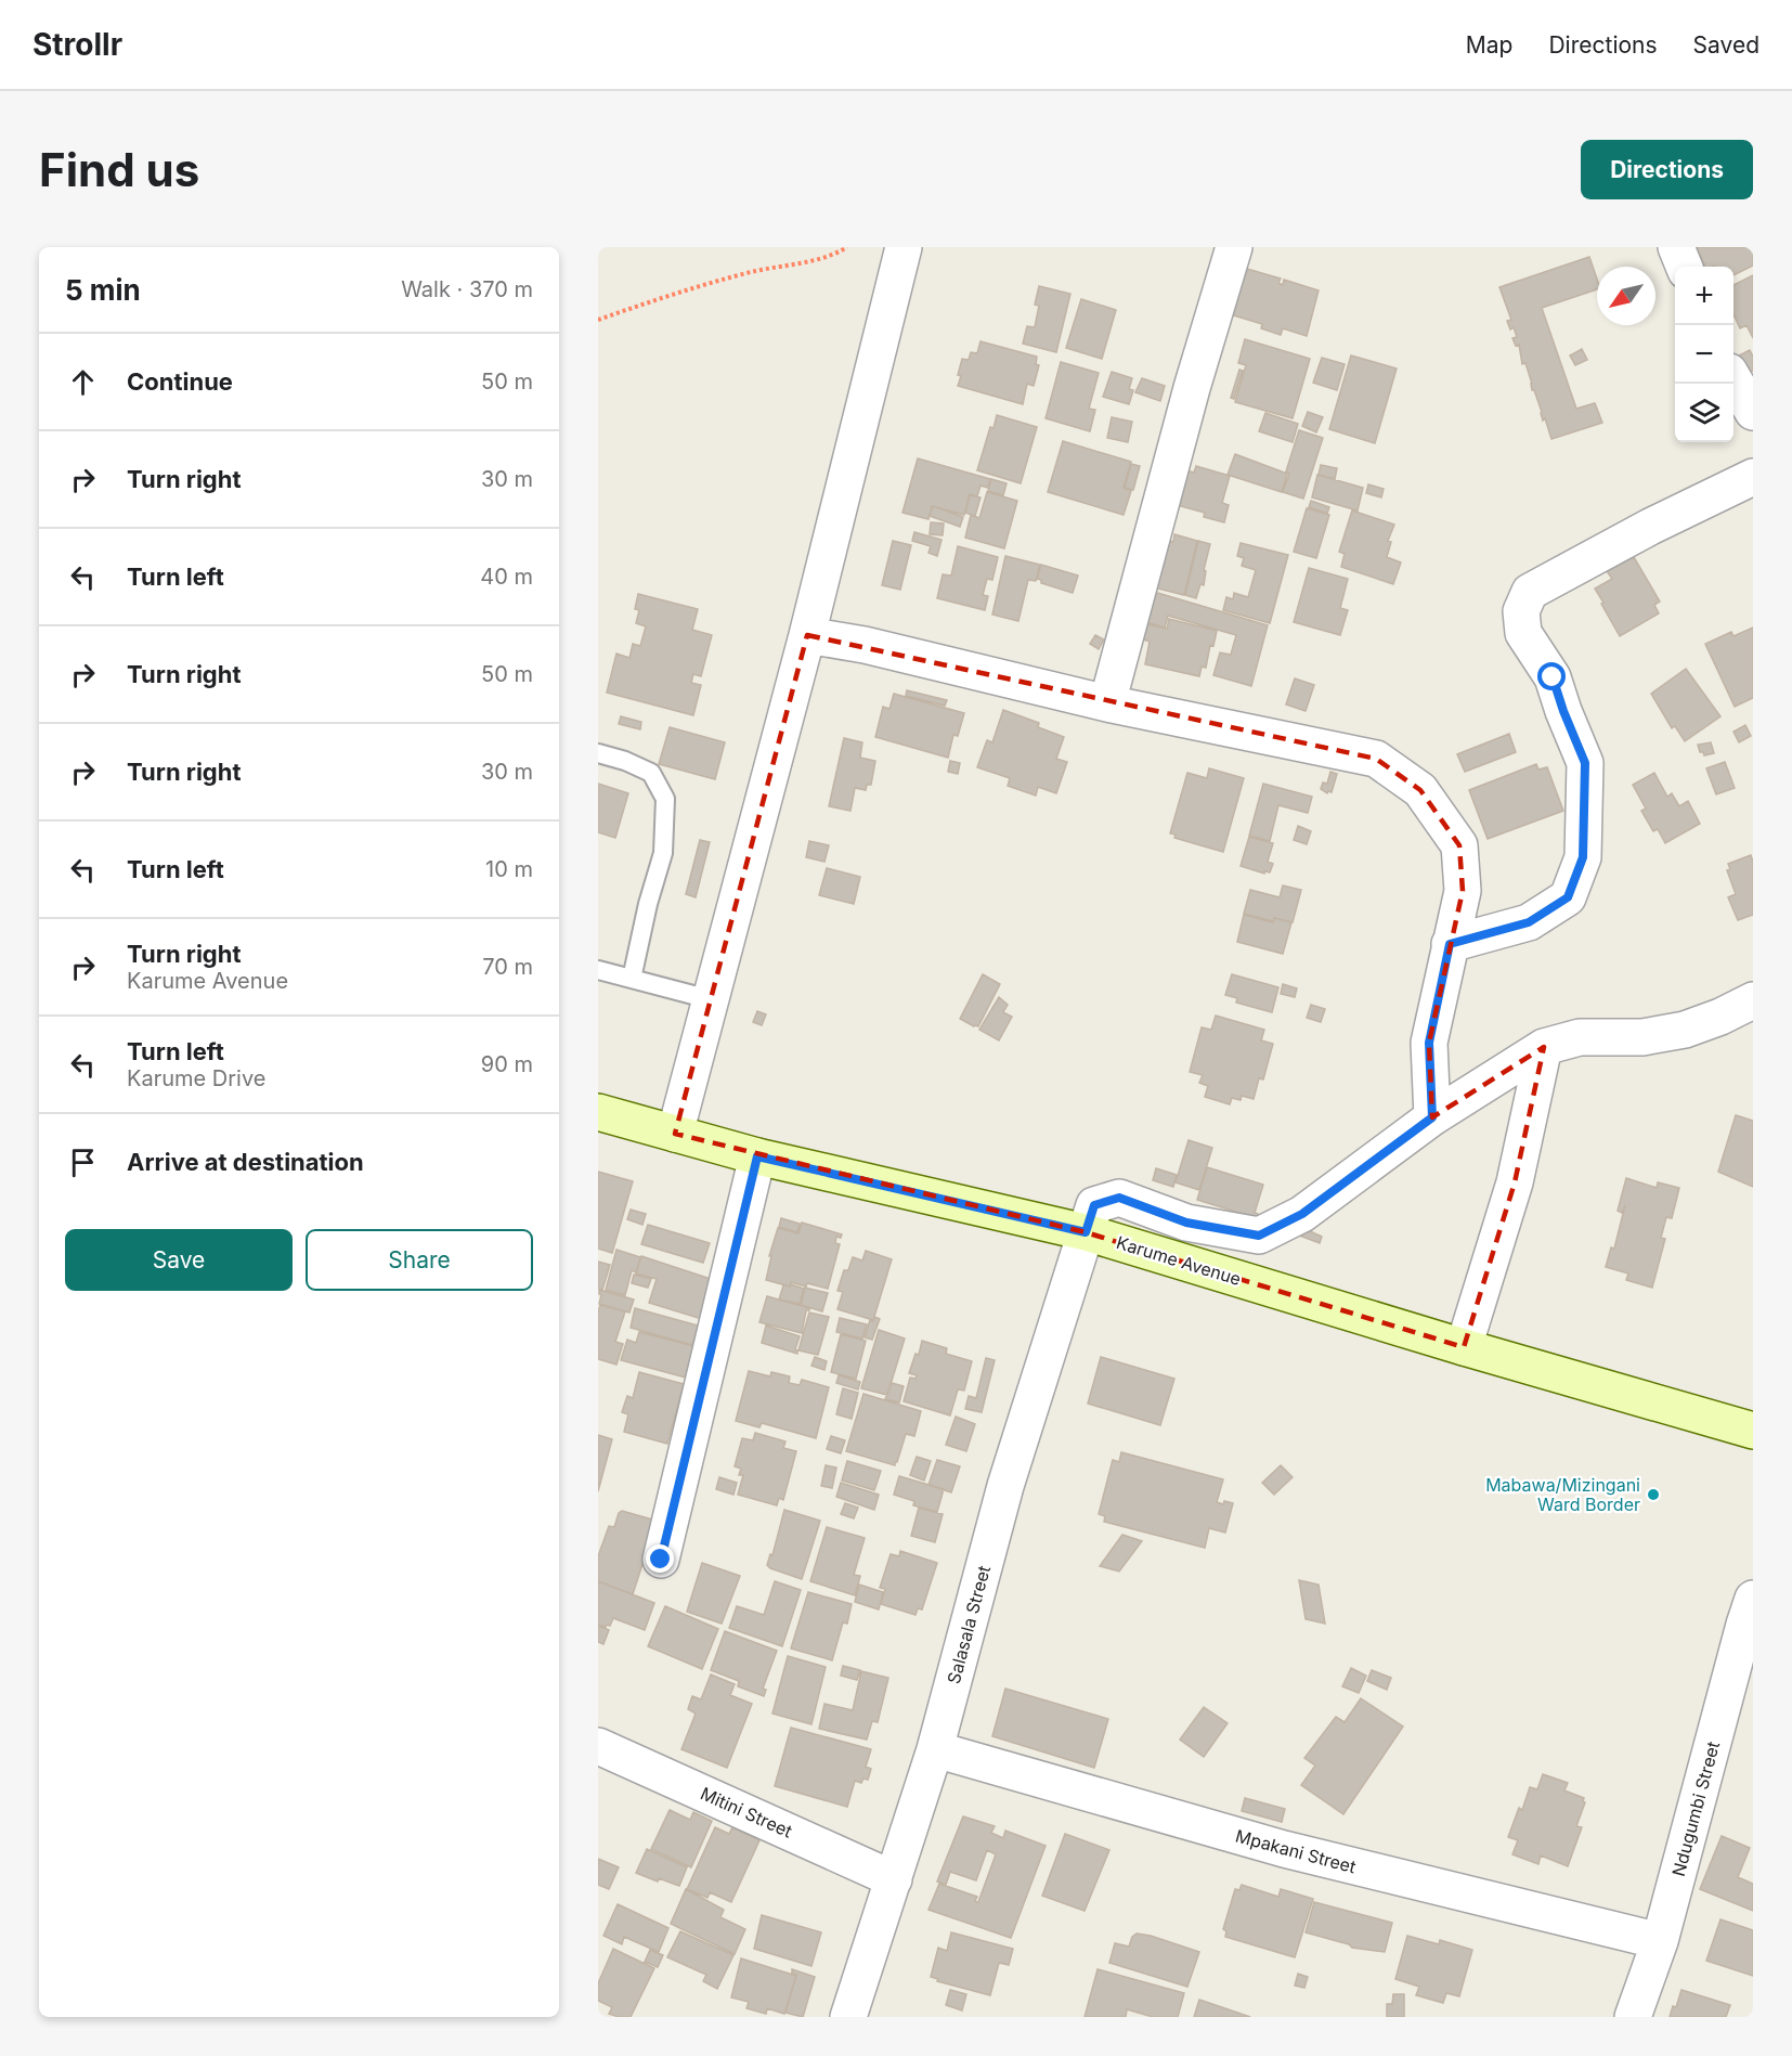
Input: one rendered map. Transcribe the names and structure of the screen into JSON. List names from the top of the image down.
{
  "streets": {
    "main road": ["Karume Avenue"],
    "street": [
      "Salasala Street",
      "Ndugumbi Street",
      "Mitini Street",
      "Mpakani Street"
    ]
  },
  "crossings": [
    ["Karume Avenue", "Salasala Street"],
    ["Salasala Street", "Mitini Street"],
    ["Salasala Street", "Mpakani Street"],
    ["Ndugumbi Street", "Mpakani Street"]
  ],
  "places": ["Mabawa/Mizingani Ward Border"],
  "north": "bottom left",
  "page": {
    "header": "Strollr",
    "nav": ["Map", "Directions", "Saved"],
    "buttons": [
      "Directions",
      ["Save", "Share"]
    ],
    "title": "Find us",
    "heading": ["5 min", "Walk · 370 m"],
    "map_buttons": ["+", "−"],
    "list": [
      ["Continue", "50 m"],
      ["Turn right", "30 m"],
      ["Turn left", "40 m"],
      ["Turn right", "50 m"],
      ["Turn right", "30 m"],
      ["Turn left", "10 m"],
      ["Turn right", "Karume Avenue", "70 m"],
      ["Turn left", "Karume Drive", "90 m"],
      "Arrive at destination"
    ]
  }
}
